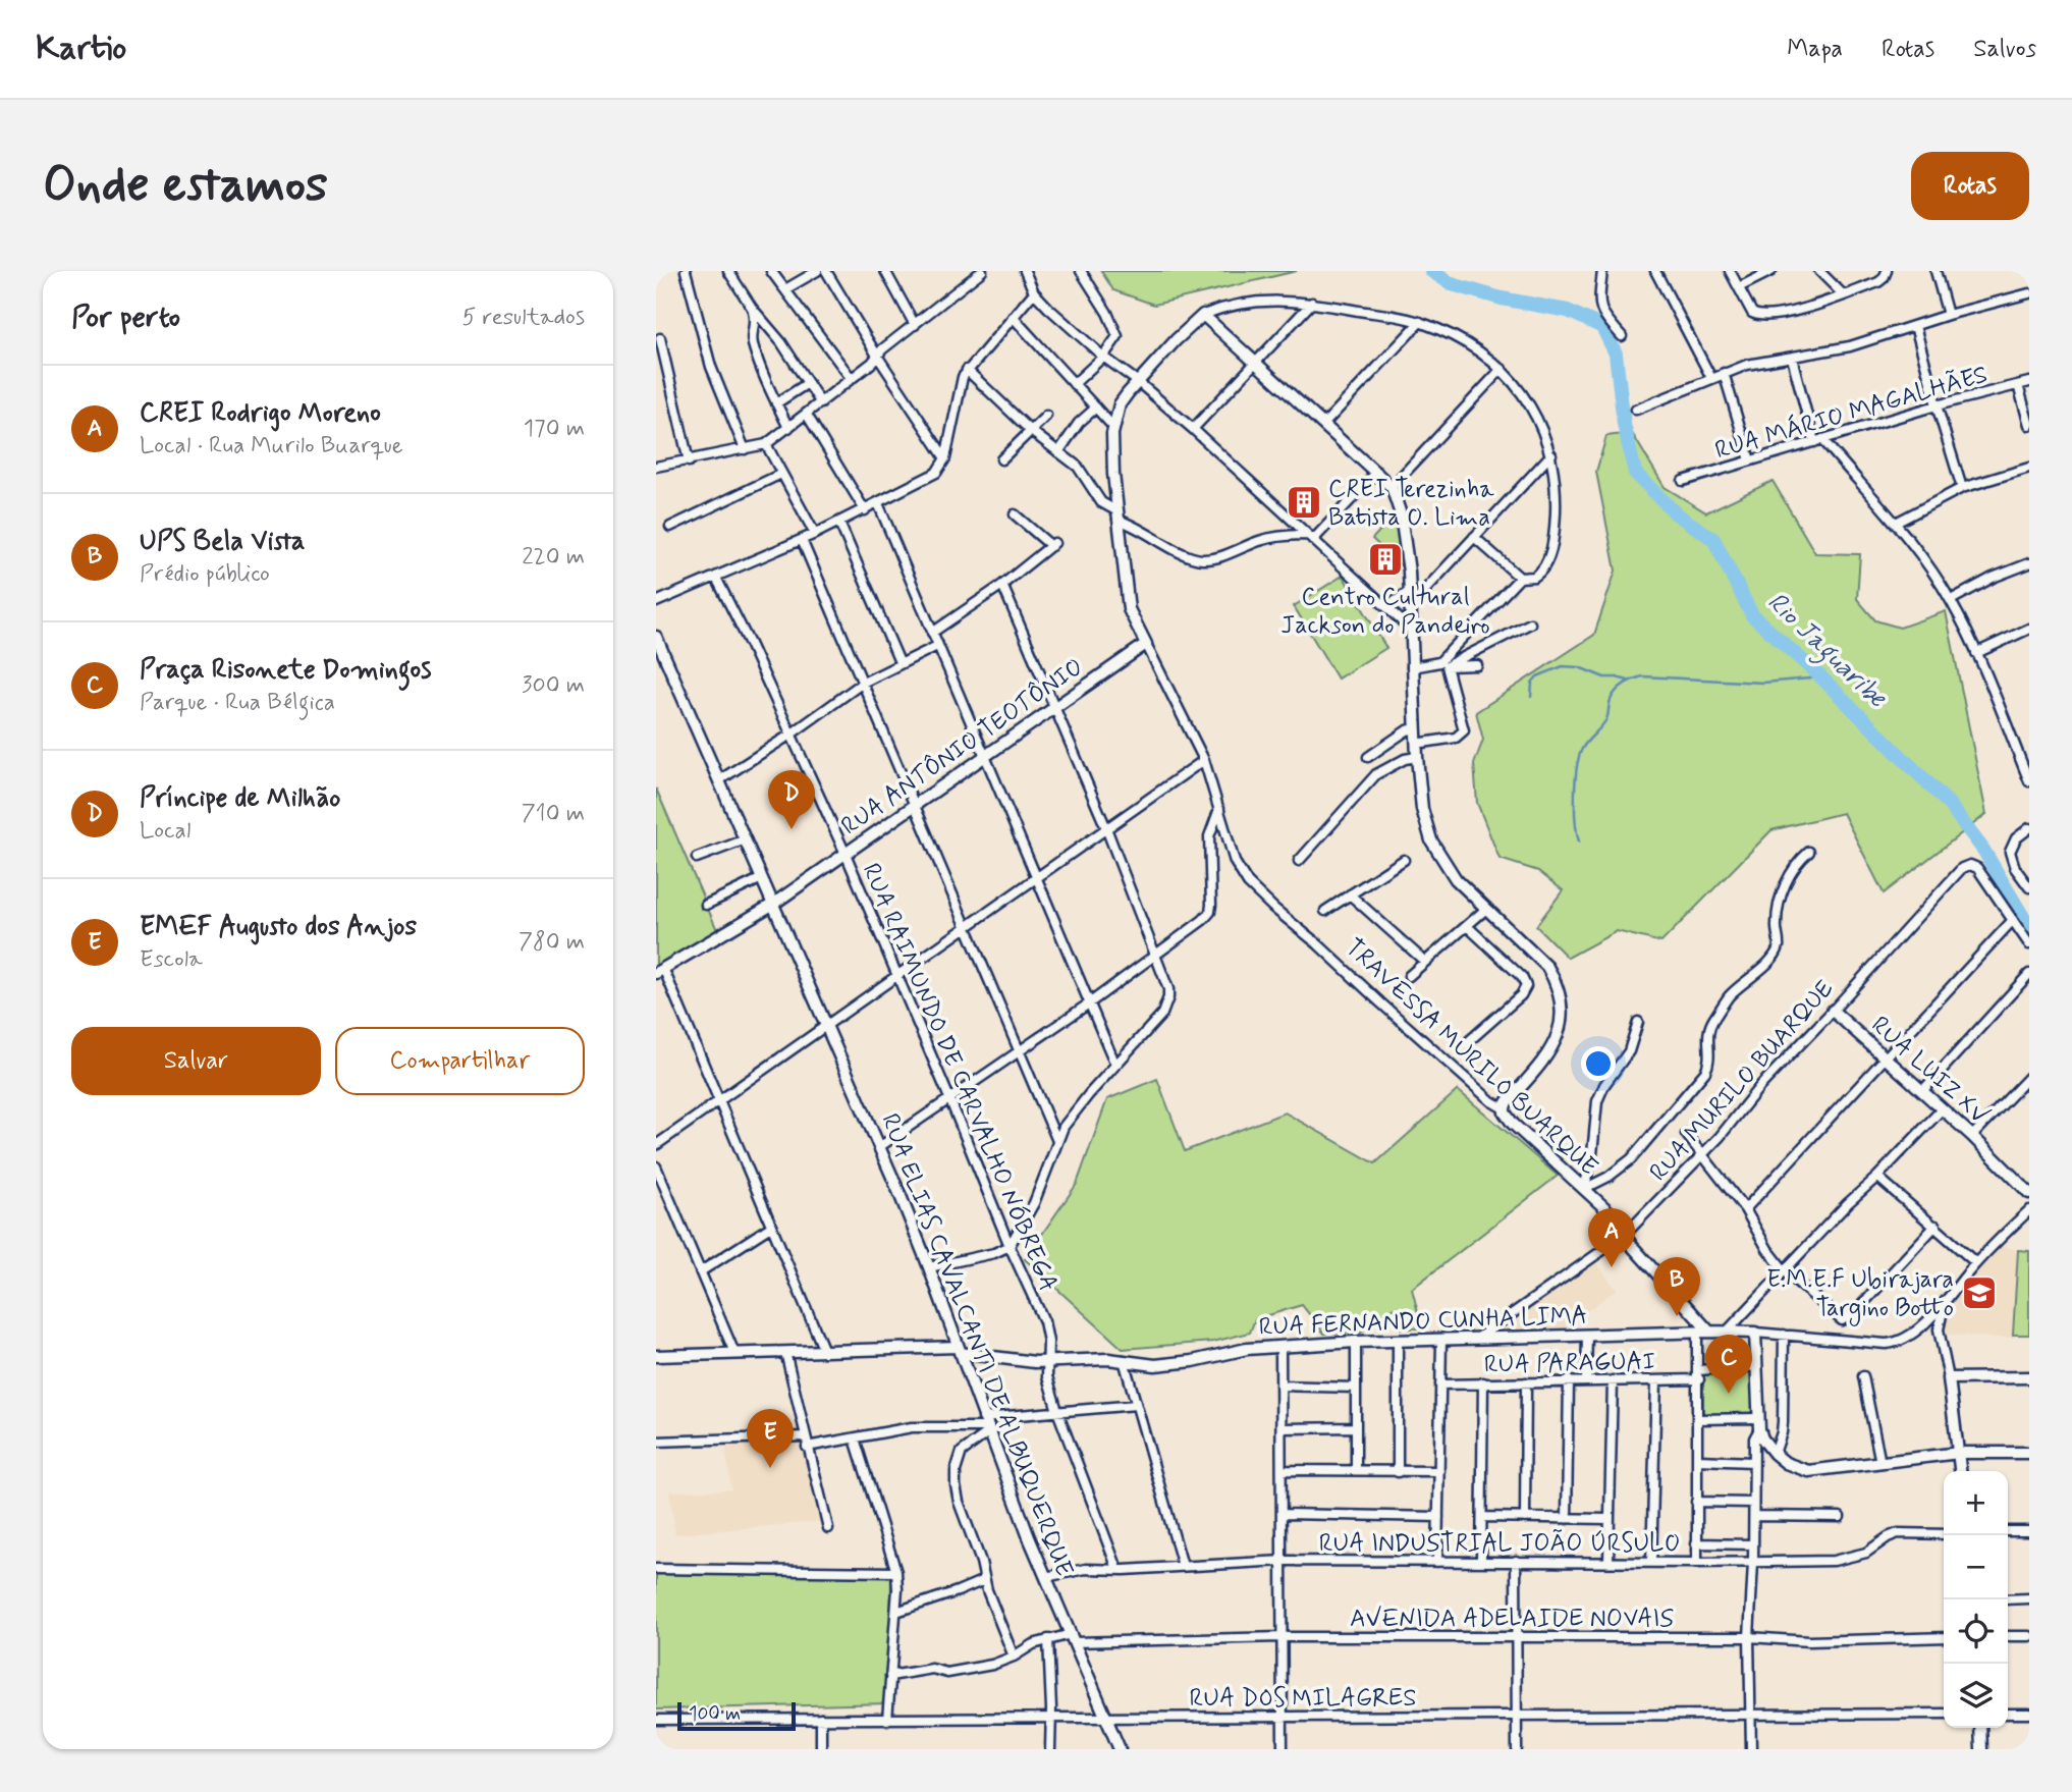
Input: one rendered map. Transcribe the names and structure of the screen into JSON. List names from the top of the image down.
{
  "streets": {
    "street": [
      "RUA MÁRIO MAGALHÃES",
      "RUA ANTÔNIO TEOTÔNIO",
      "TRAVESSA MURILO BUARQUE",
      "RUA LUIZ XV",
      "RUA RAIMUNDO DE CARVALHO NÓBREGA",
      "RUA MURILO BUARQUE",
      "RUA FERNANDO CUNHA LIMA",
      "RUA ELIAS CAVALCANTI DE ALBUQUERQUE",
      "RUA PARAGUAI",
      "RUA INDUSTRIAL JOÃO ÚRSULO",
      "AVENIDA ADELAIDE NOVAIS",
      "RUA DOS MILAGRES"
    ]
  },
  "crossings": [
    ["RUA ANTÔNIO TEOTÔNIO", "TRAVESSA MURILO BUARQUE"],
    ["RUA ANTÔNIO TEOTÔNIO", "RUA RAIMUNDO DE CARVALHO NÓBREGA"],
    ["RUA ANTÔNIO TEOTÔNIO", "RUA ELIAS CAVALCANTI DE ALBUQUERQUE"],
    ["TRAVESSA MURILO BUARQUE", "RUA MURILO BUARQUE"],
    ["TRAVESSA MURILO BUARQUE", "RUA FERNANDO CUNHA LIMA"],
    ["RUA LUIZ XV", "RUA MURILO BUARQUE"],
    ["RUA RAIMUNDO DE CARVALHO NÓBREGA", "RUA FERNANDO CUNHA LIMA"],
    ["RUA RAIMUNDO DE CARVALHO NÓBREGA", "RUA INDUSTRIAL JOÃO ÚRSULO"],
    ["RUA MURILO BUARQUE", "RUA FERNANDO CUNHA LIMA"],
    ["RUA FERNANDO CUNHA LIMA", "RUA ELIAS CAVALCANTI DE ALBUQUERQUE"],
    ["RUA ELIAS CAVALCANTI DE ALBUQUERQUE", "RUA INDUSTRIAL JOÃO ÚRSULO"],
    ["RUA ELIAS CAVALCANTI DE ALBUQUERQUE", "AVENIDA ADELAIDE NOVAIS"],
    ["RUA ELIAS CAVALCANTI DE ALBUQUERQUE", "RUA DOS MILAGRES"]
  ],
  "water": ["Rio Jaguaribe"],
  "places": {
    "building": ["CREI Terezinha Batista O. Lima", "Centro Cultural Jackson do Pandeiro"],
    "school or university": ["E.M.E.F Ubirajara Targino Botto"]
  },
  "scale_bar": "100 m",
  "page": {
    "header": "Kartio",
    "nav": ["Mapa", "Rotas", "Salvos"],
    "buttons": [
      "Rotas",
      ["Salvar", "Compartilhar"]
    ],
    "title": "Onde estamos",
    "heading": ["Por perto", "5 resultados"],
    "list": [
      {
        "mark": "A",
        "name": "CREI Rodrigo Moreno",
        "note": "Local · Rua Murilo Buarque",
        "value": "170 m"
      },
      {
        "mark": "B",
        "name": "UPS Bela Vista",
        "note": "Prédio público",
        "value": "220 m"
      },
      {
        "mark": "C",
        "name": "Praça Risonete Domingos",
        "note": "Parque · Rua Bélgica",
        "value": "300 m"
      },
      {
        "mark": "D",
        "name": "Príncipe de Milhão",
        "note": "Local",
        "value": "710 m"
      },
      {
        "mark": "E",
        "name": "EMEF Augusto dos Anjos",
        "note": "Escola",
        "value": "780 m"
      }
    ],
    "pins": [
      "D",
      "A",
      "B",
      "C",
      "E"
    ],
    "map_buttons": ["+", "−"],
    "scale": "100 m"
  }
}
